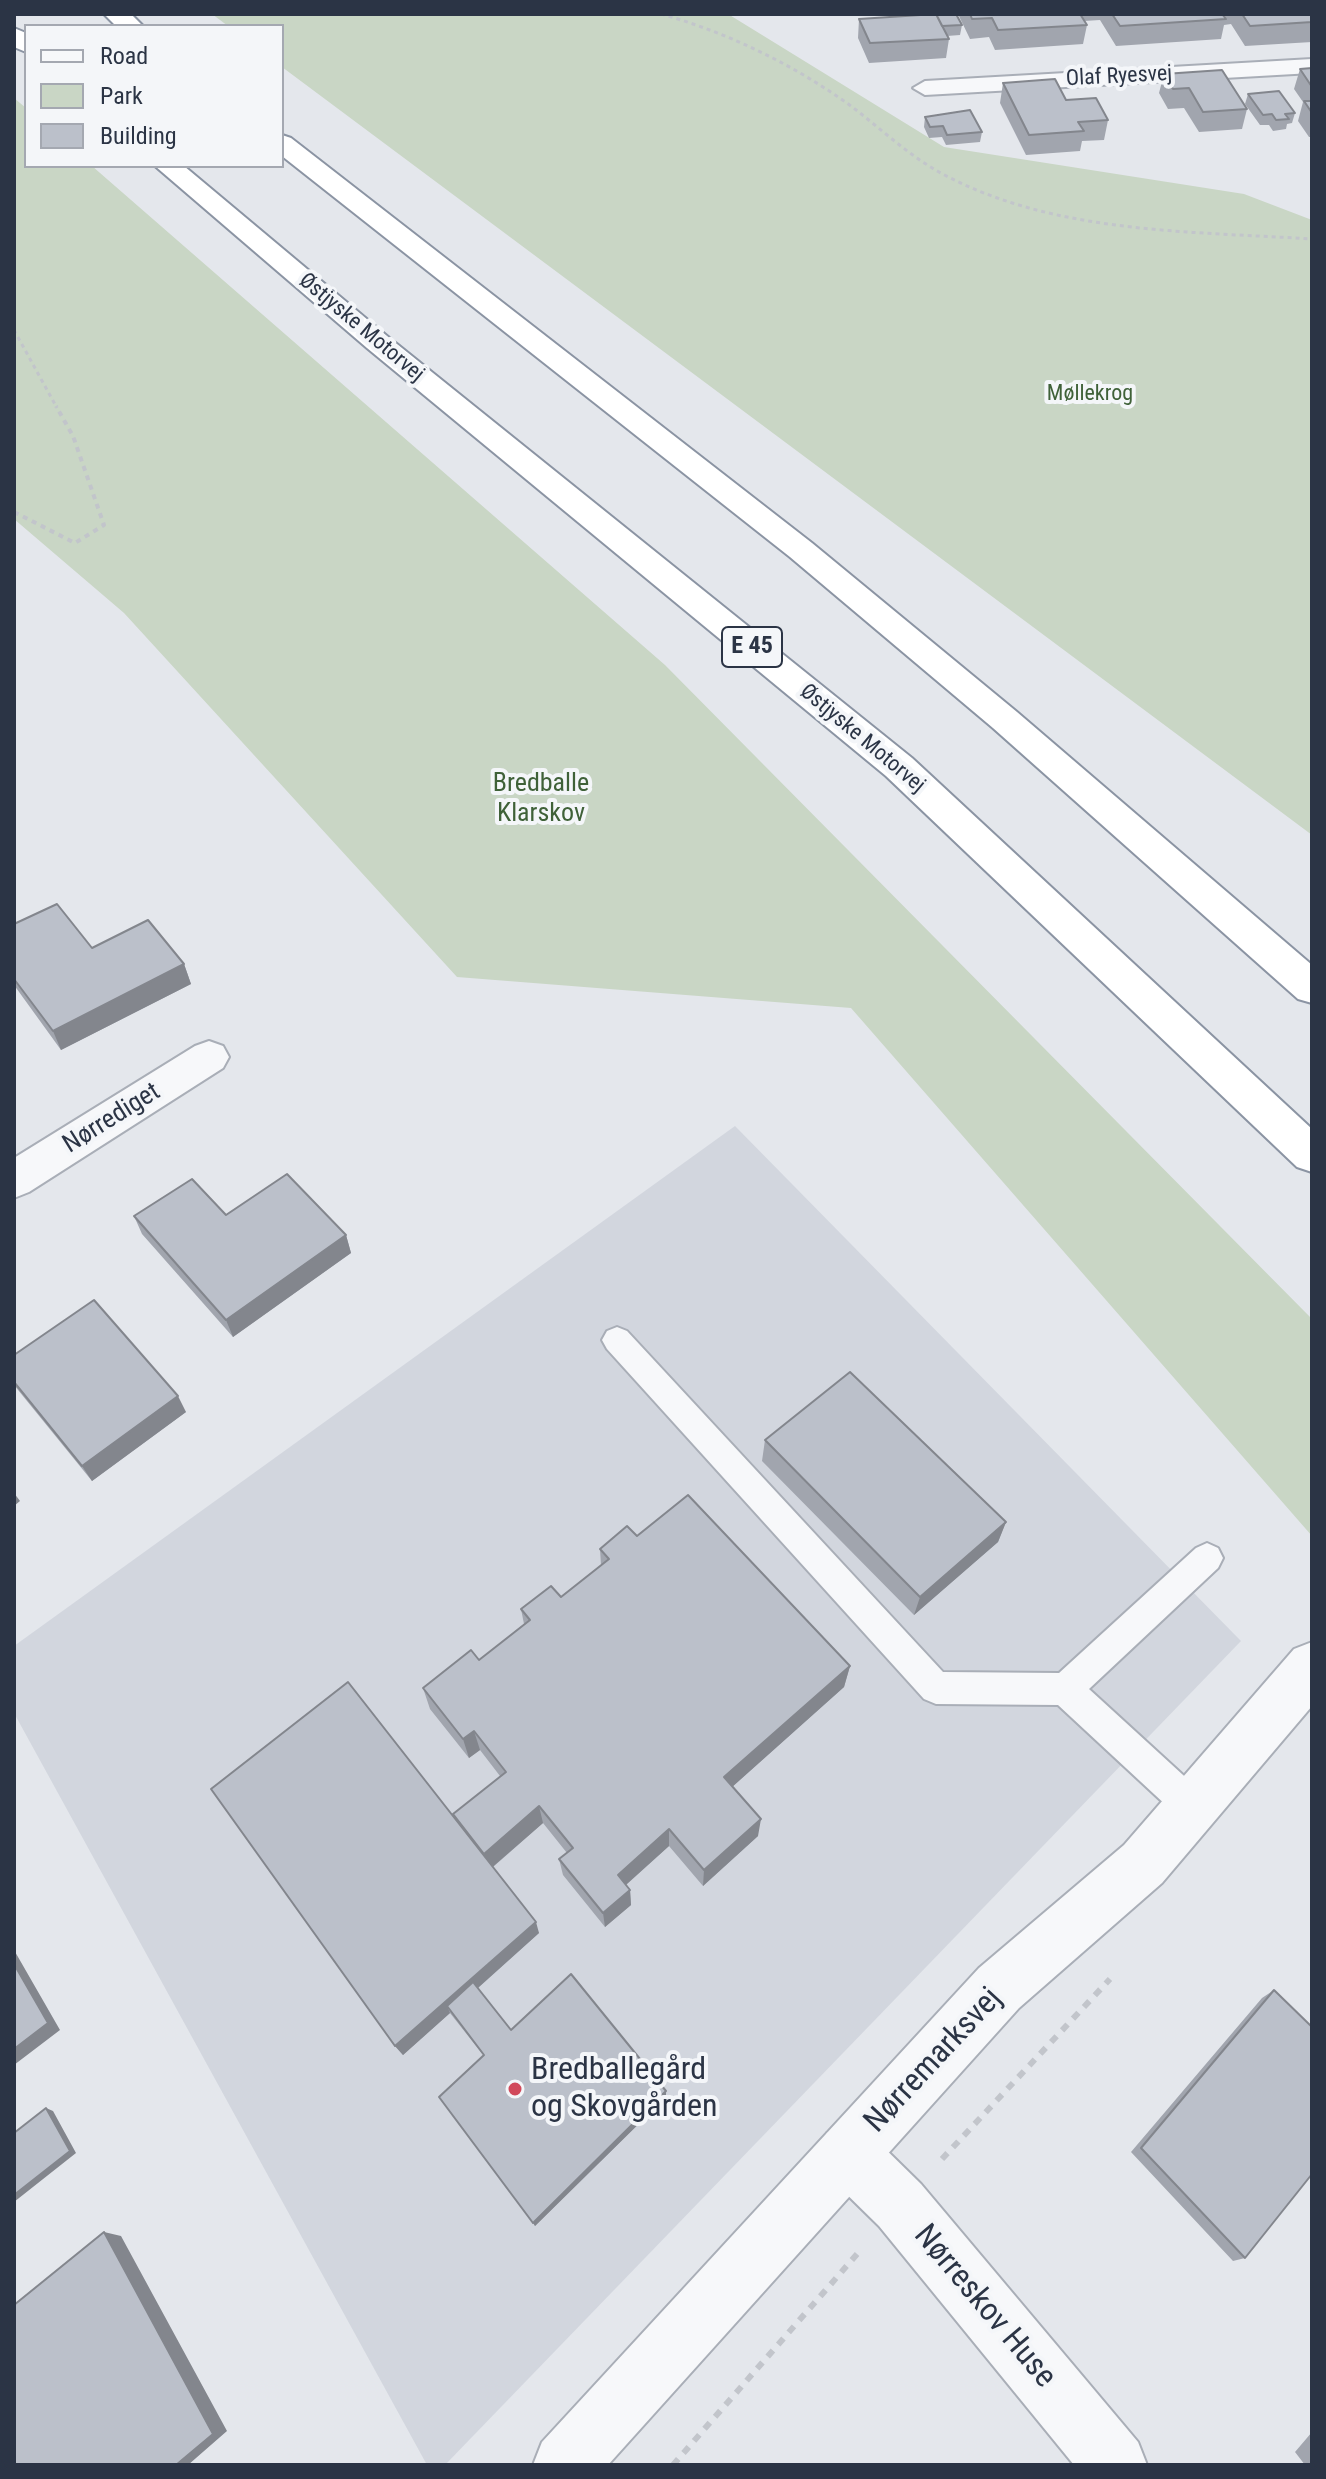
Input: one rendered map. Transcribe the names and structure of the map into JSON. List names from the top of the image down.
{
  "streets": {
    "highway": ["Østjyske Motorvej", "E 45"],
    "street": [
      "Olaf Ryesvej",
      "Nørrediget",
      "Nørremarksvej",
      "Nørreskov Huse"
    ]
  },
  "crossings": [
    ["Nørremarksvej", "Nørreskov Huse"]
  ],
  "parks": ["Møllekrog", "Bredballe Klarskov"],
  "places": ["Bredballegård og Skovgården"],
  "legend": ["Road", "Park", "Building"]
}
